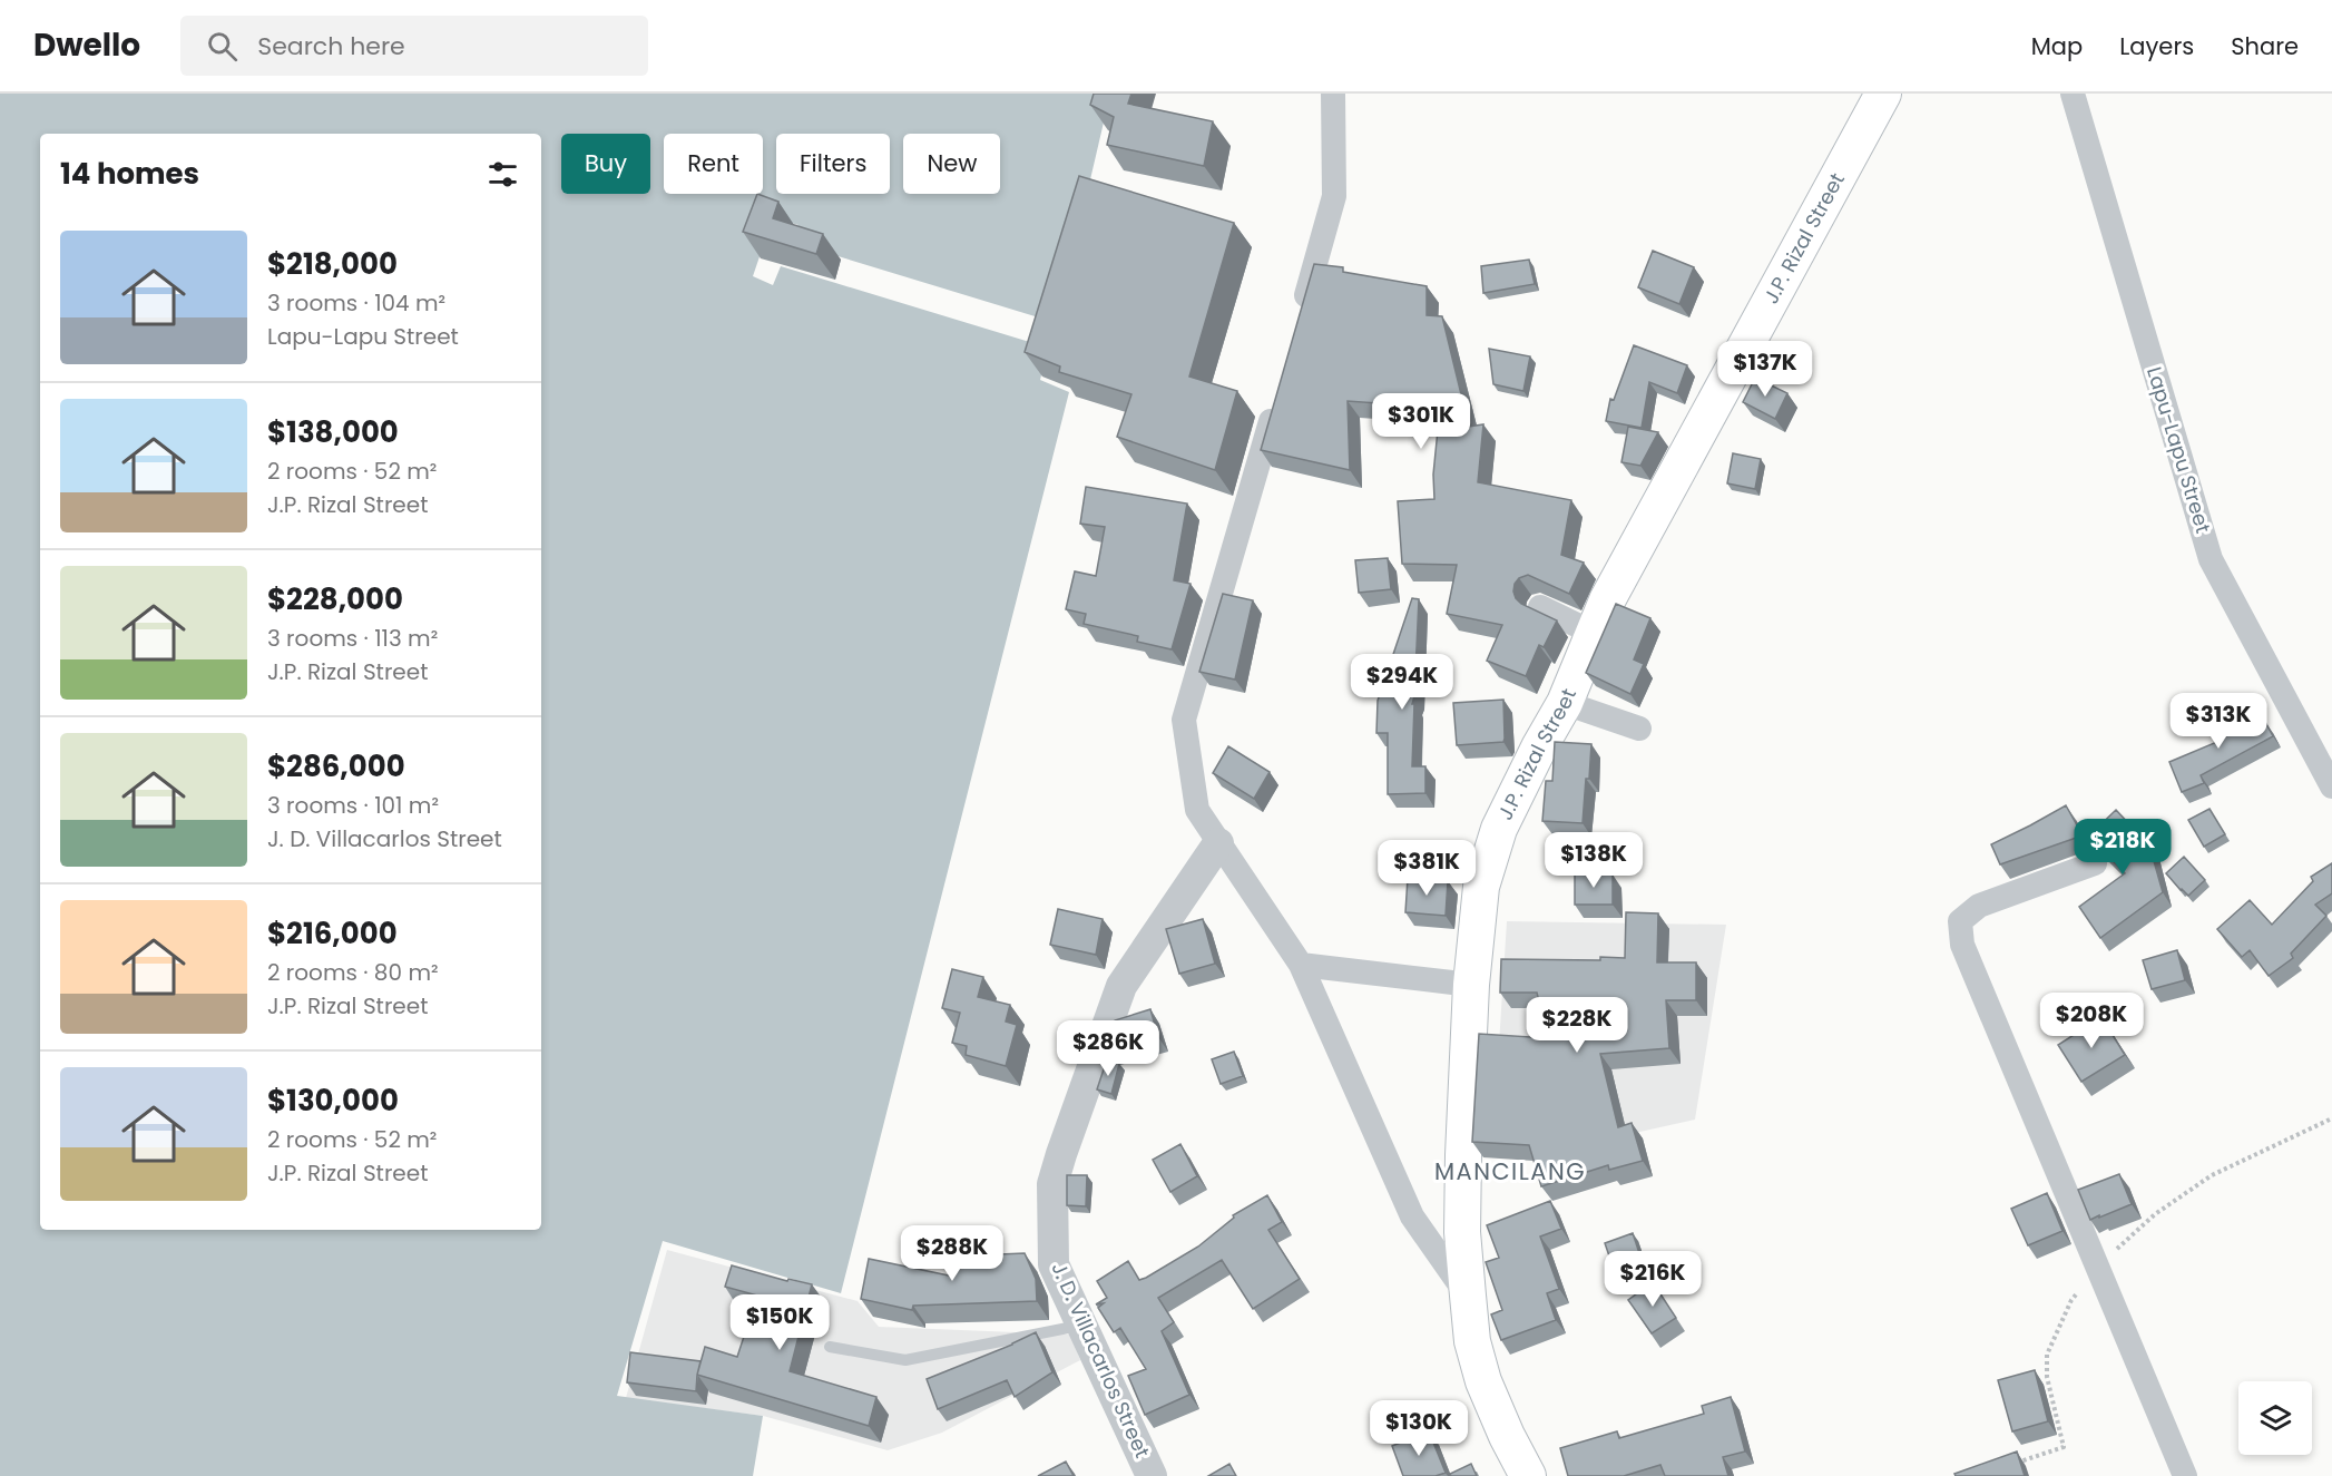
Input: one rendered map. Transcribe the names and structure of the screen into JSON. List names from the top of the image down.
{
  "streets": {
    "main road": ["J.P. Rizal Street"],
    "street": ["Lapu-Lapu Street", "J. D. Villacarlos Street"]
  },
  "districts": ["MANCILANG"],
  "page": {
    "header": "Dwello",
    "search": "Search here",
    "nav": ["Map", "Layers", "Share"],
    "chip": [
      "Buy",
      "Rent",
      "Filters",
      "New"
    ],
    "heading": "14 homes",
    "list": [
      {
        "name": "$218,000",
        "note": "3 rooms · 104 m² · Lapu-Lapu Street"
      },
      {
        "name": "$138,000",
        "note": "2 rooms · 52 m² · J.P. Rizal Street"
      },
      {
        "name": "$228,000",
        "note": "3 rooms · 113 m² · J.P. Rizal Street"
      },
      {
        "name": "$286,000",
        "note": "3 rooms · 101 m² · J. D. Villacarlos Street"
      },
      {
        "name": "$216,000",
        "note": "2 rooms · 80 m² · J.P. Rizal Street"
      },
      {
        "name": "$130,000",
        "note": "2 rooms · 52 m² · J.P. Rizal Street"
      }
    ],
    "price": [
      "$137K",
      "$301K",
      "$294K",
      "$313K",
      "$218K",
      "$138K",
      "$381K",
      "$208K",
      "$228K",
      "$286K",
      "$288K",
      "$216K",
      "$150K",
      "$130K"
    ]
  }
}
